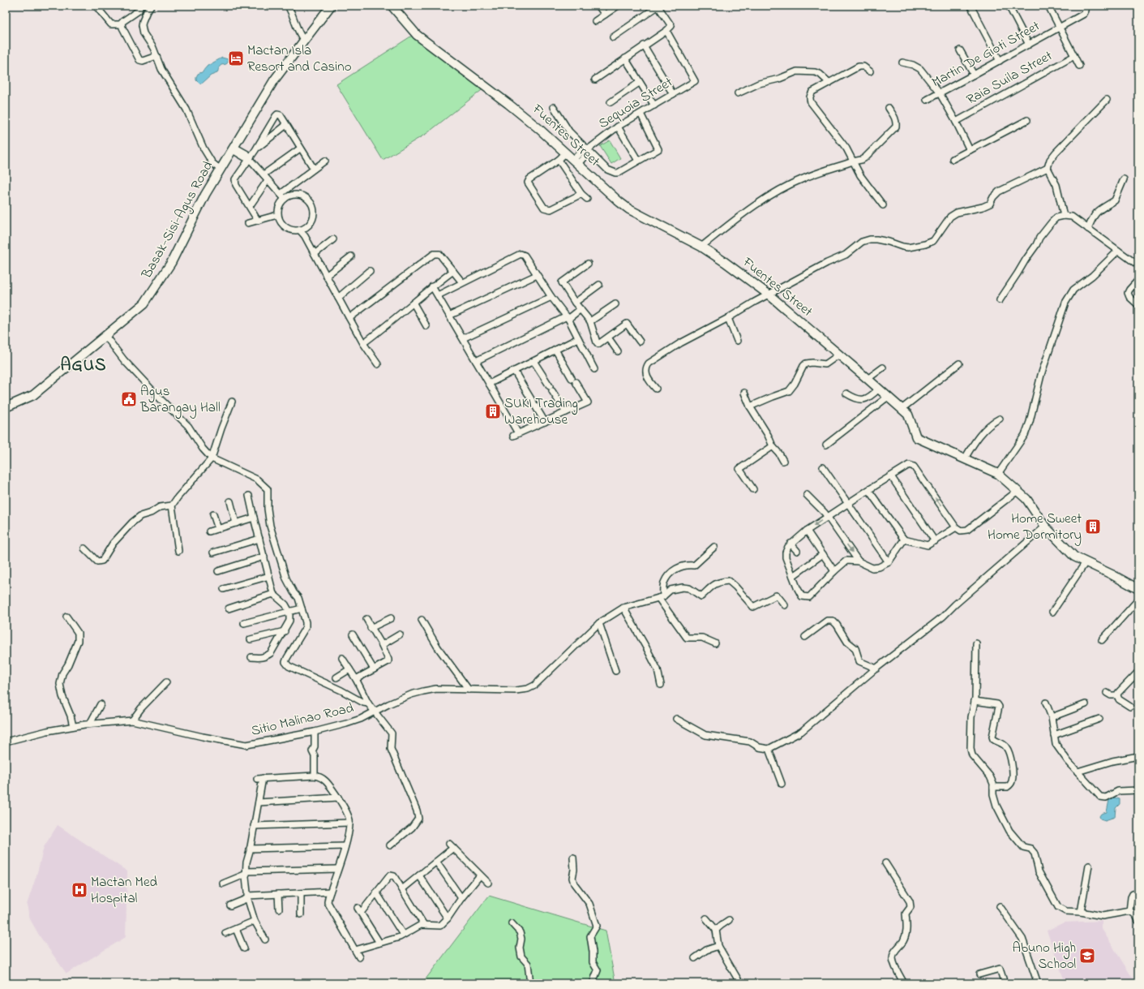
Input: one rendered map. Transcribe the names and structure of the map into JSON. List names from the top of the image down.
{
  "streets": {
    "street": [
      "Martin De Gioti Street",
      "Raia Suila Street",
      "Sequoia Street",
      "Fuentes Street",
      "Basak-Sisi-Agus Road",
      "Sitio Malinao Road"
    ]
  },
  "crossings": [
    ["Sequoia Street", "Fuentes Street"]
  ],
  "districts": ["AGUS"],
  "places": {
    "hotel": ["Mactan Isla Resort and Casino"],
    "public building": ["Agus Barangay Hall"],
    "building": ["SUKI Trading Warehouse", "Home Sweet Home Dormitory"],
    "hospital": ["Mactan Med Hospital"],
    "school or university": ["Abuno High School"]
  }
}
